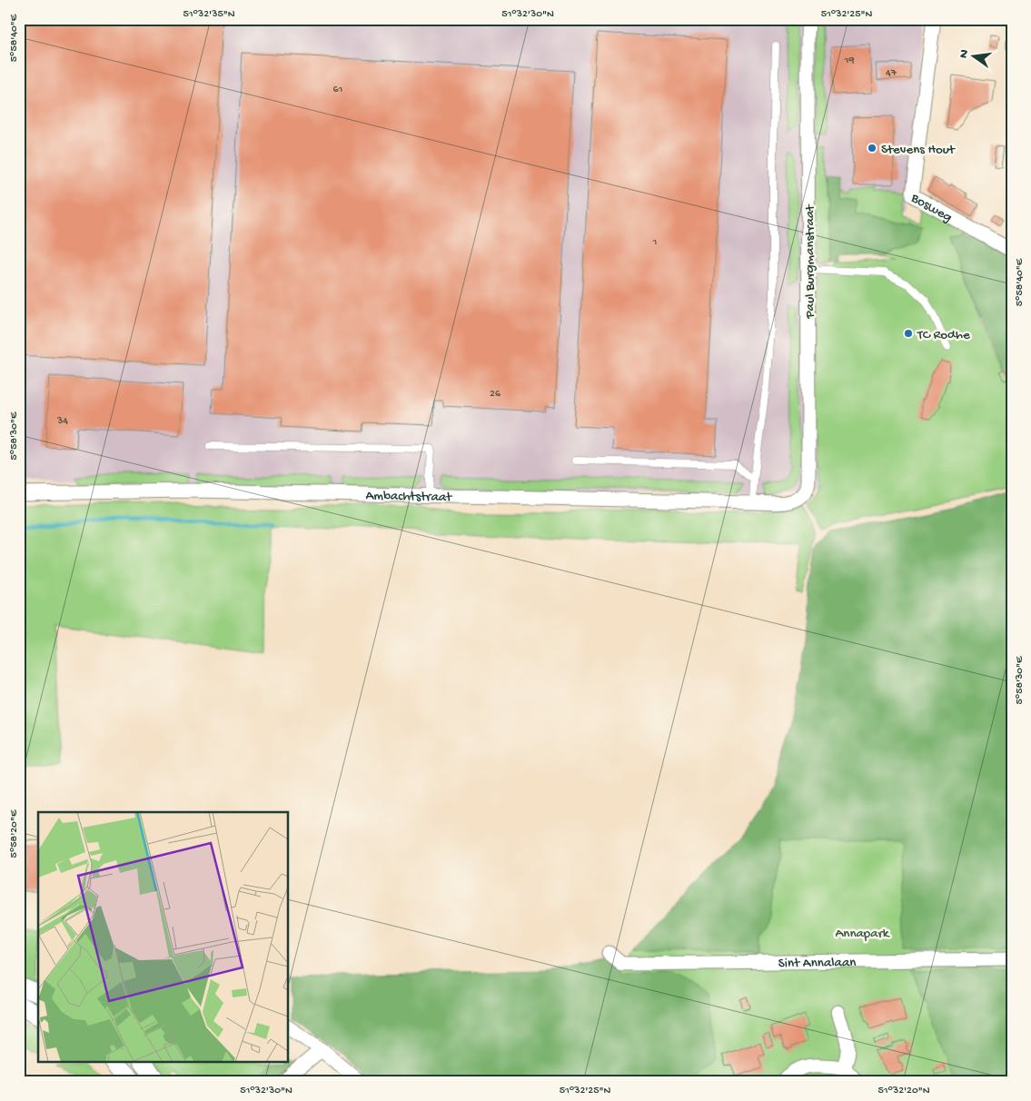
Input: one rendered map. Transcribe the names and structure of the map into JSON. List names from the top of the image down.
{
  "streets": {
    "street": [
      "Bosweg",
      "Paul Burgmanstraat",
      "Ambachtstraat",
      "Sint Annalaan"
    ]
  },
  "crossings": [
    ["Paul Burgmanstraat", "Ambachtstraat"]
  ],
  "parks": ["Annapark"],
  "places": ["Stevens Hout", "TC Rodhe"],
  "house_numbers": [
    "19",
    "47",
    "61",
    "1",
    "26",
    "34"
  ],
  "north": "left",
  "coordinates": [
    "51°32'35\"N",
    "51°32'30\"N",
    "51°32'25\"N",
    "5°58'40\"E",
    "5°58'30\"E",
    "5°58'20\"E",
    "51°32'20\"N"
  ]
}
